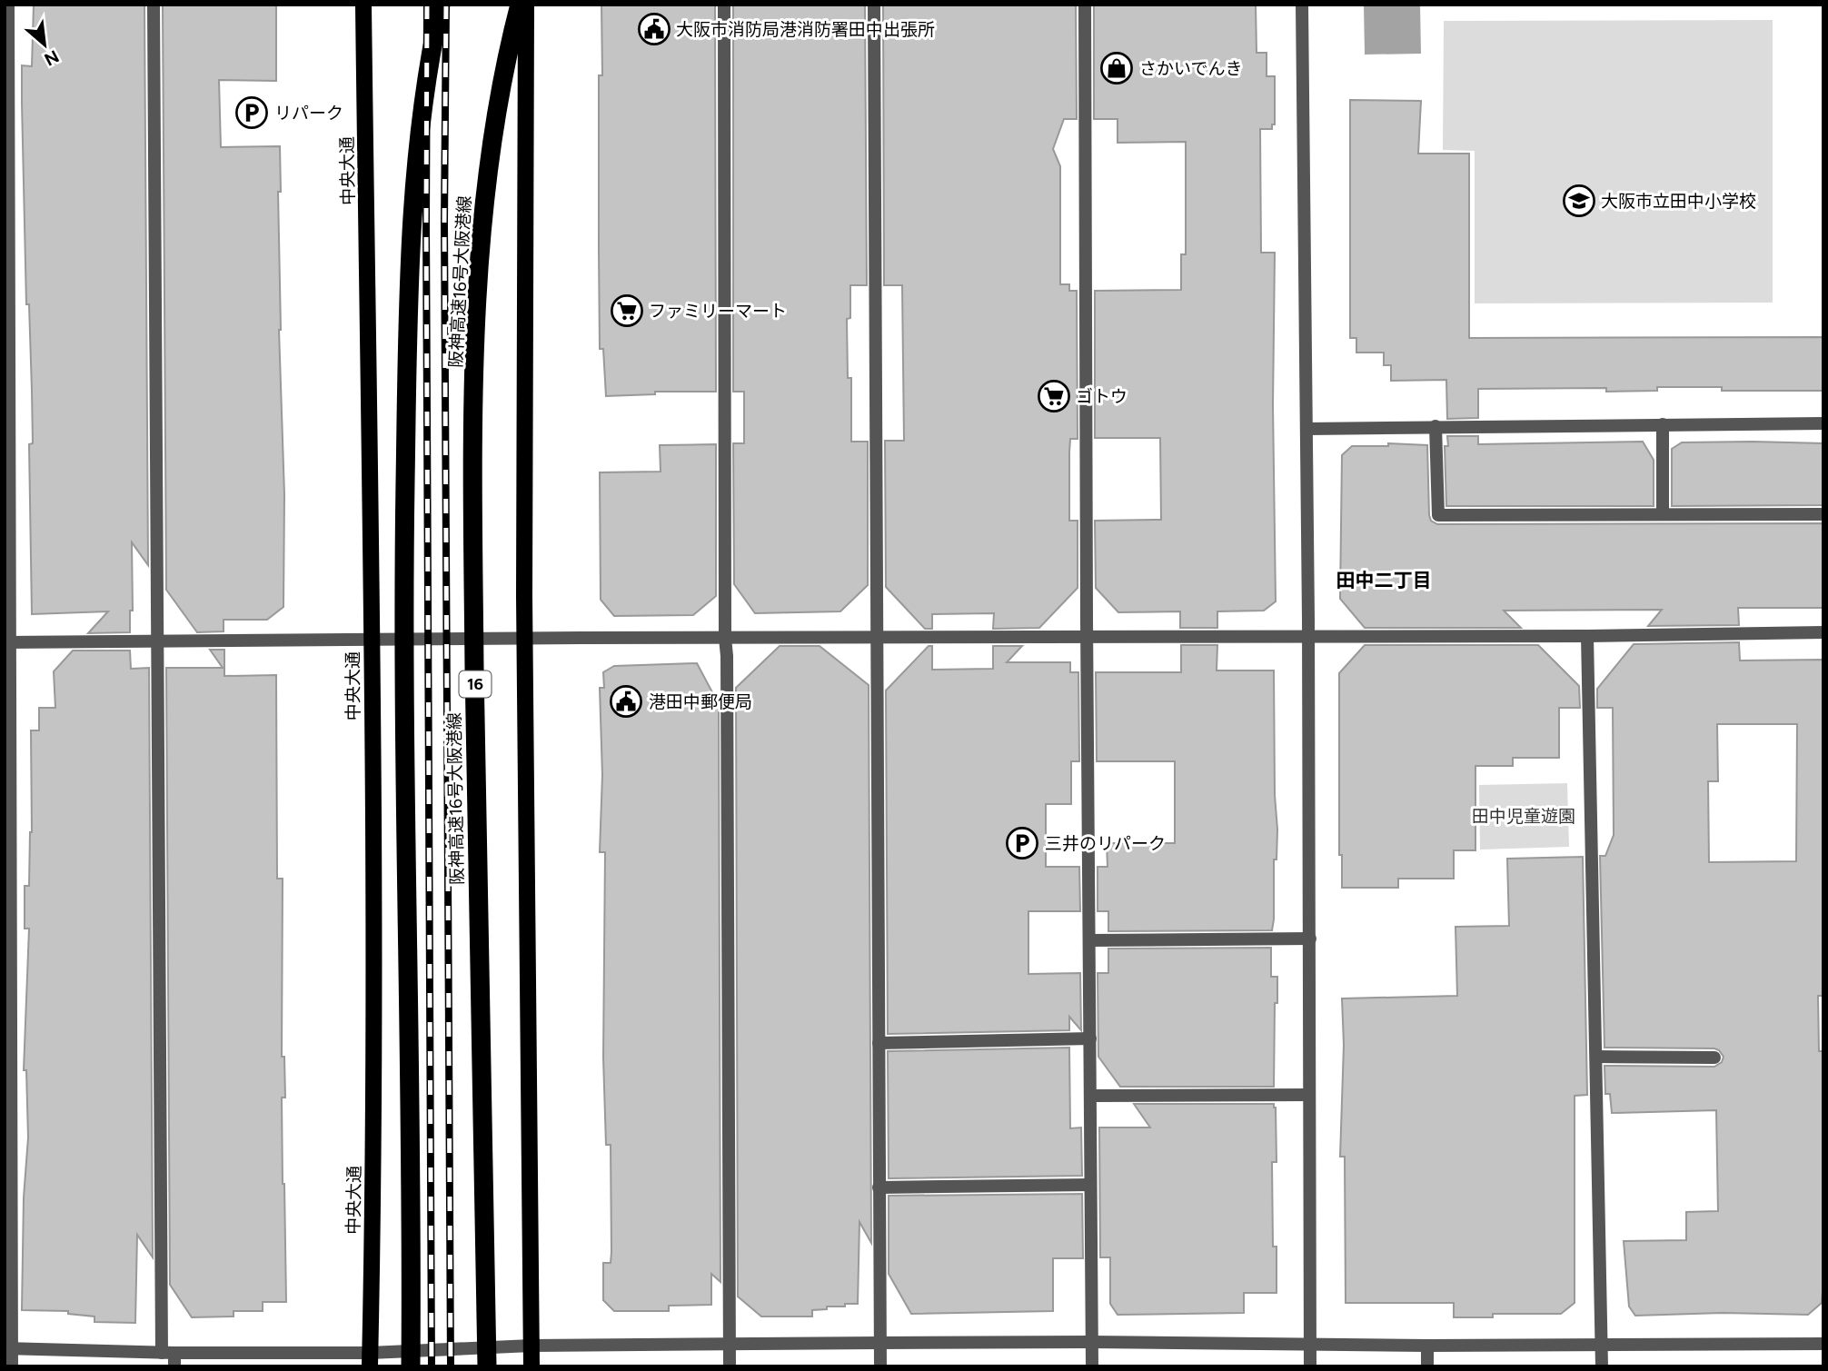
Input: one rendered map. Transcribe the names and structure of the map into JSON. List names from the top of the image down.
{
  "streets": {
    "highway": ["阪神高速16号大阪港線", "16"],
    "main road": ["中央大通"]
  },
  "districts": ["田中二丁目"],
  "parks": ["田中児童遊園"],
  "places": {
    "public building": ["大阪市消防局港消防署田中出張所", "港田中郵便局"],
    "shop": ["さかいでんき"],
    "parking": ["リパーク", "三井のリパーク"],
    "school or university": ["大阪市立田中小学校"],
    "supermarket": ["ファミリーマート", "ゴトウ"]
  },
  "north": "bottom right"
}
